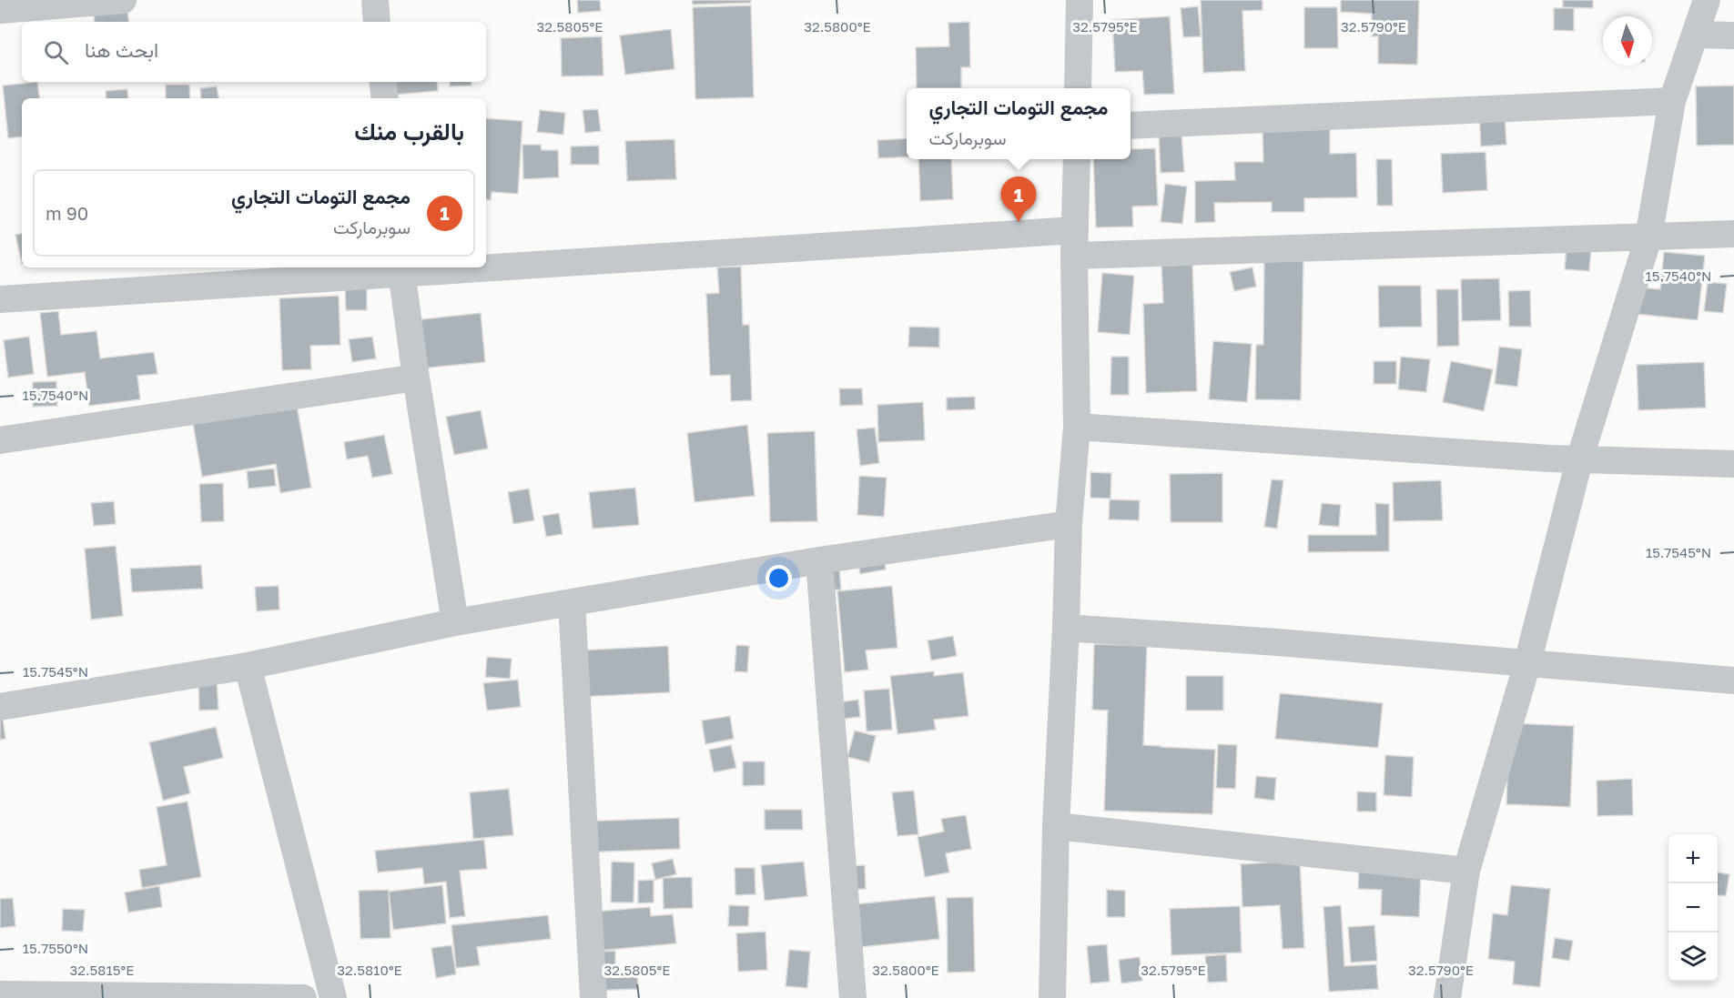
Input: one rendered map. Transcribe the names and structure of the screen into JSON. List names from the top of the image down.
{
  "north": "bottom",
  "page": {
    "search": "ابحث هنا",
    "popup": ["مجمع التومات التجاري", "سوبرماركت"],
    "heading": "بالقرب منك",
    "list": [
      {
        "mark": "1",
        "name": "مجمع التومات التجاري",
        "note": "سوبرماركت",
        "value": "90 m"
      }
    ],
    "pins": "1",
    "map_buttons": ["+", "−"]
  },
  "coordinates": [
    "32.5805°E",
    "32.5800°E",
    "32.5795°E",
    "32.5790°E",
    "15.7540°N",
    "15.7545°N",
    "15.7550°N",
    "32.5815°E",
    "32.5810°E"
  ]
}
